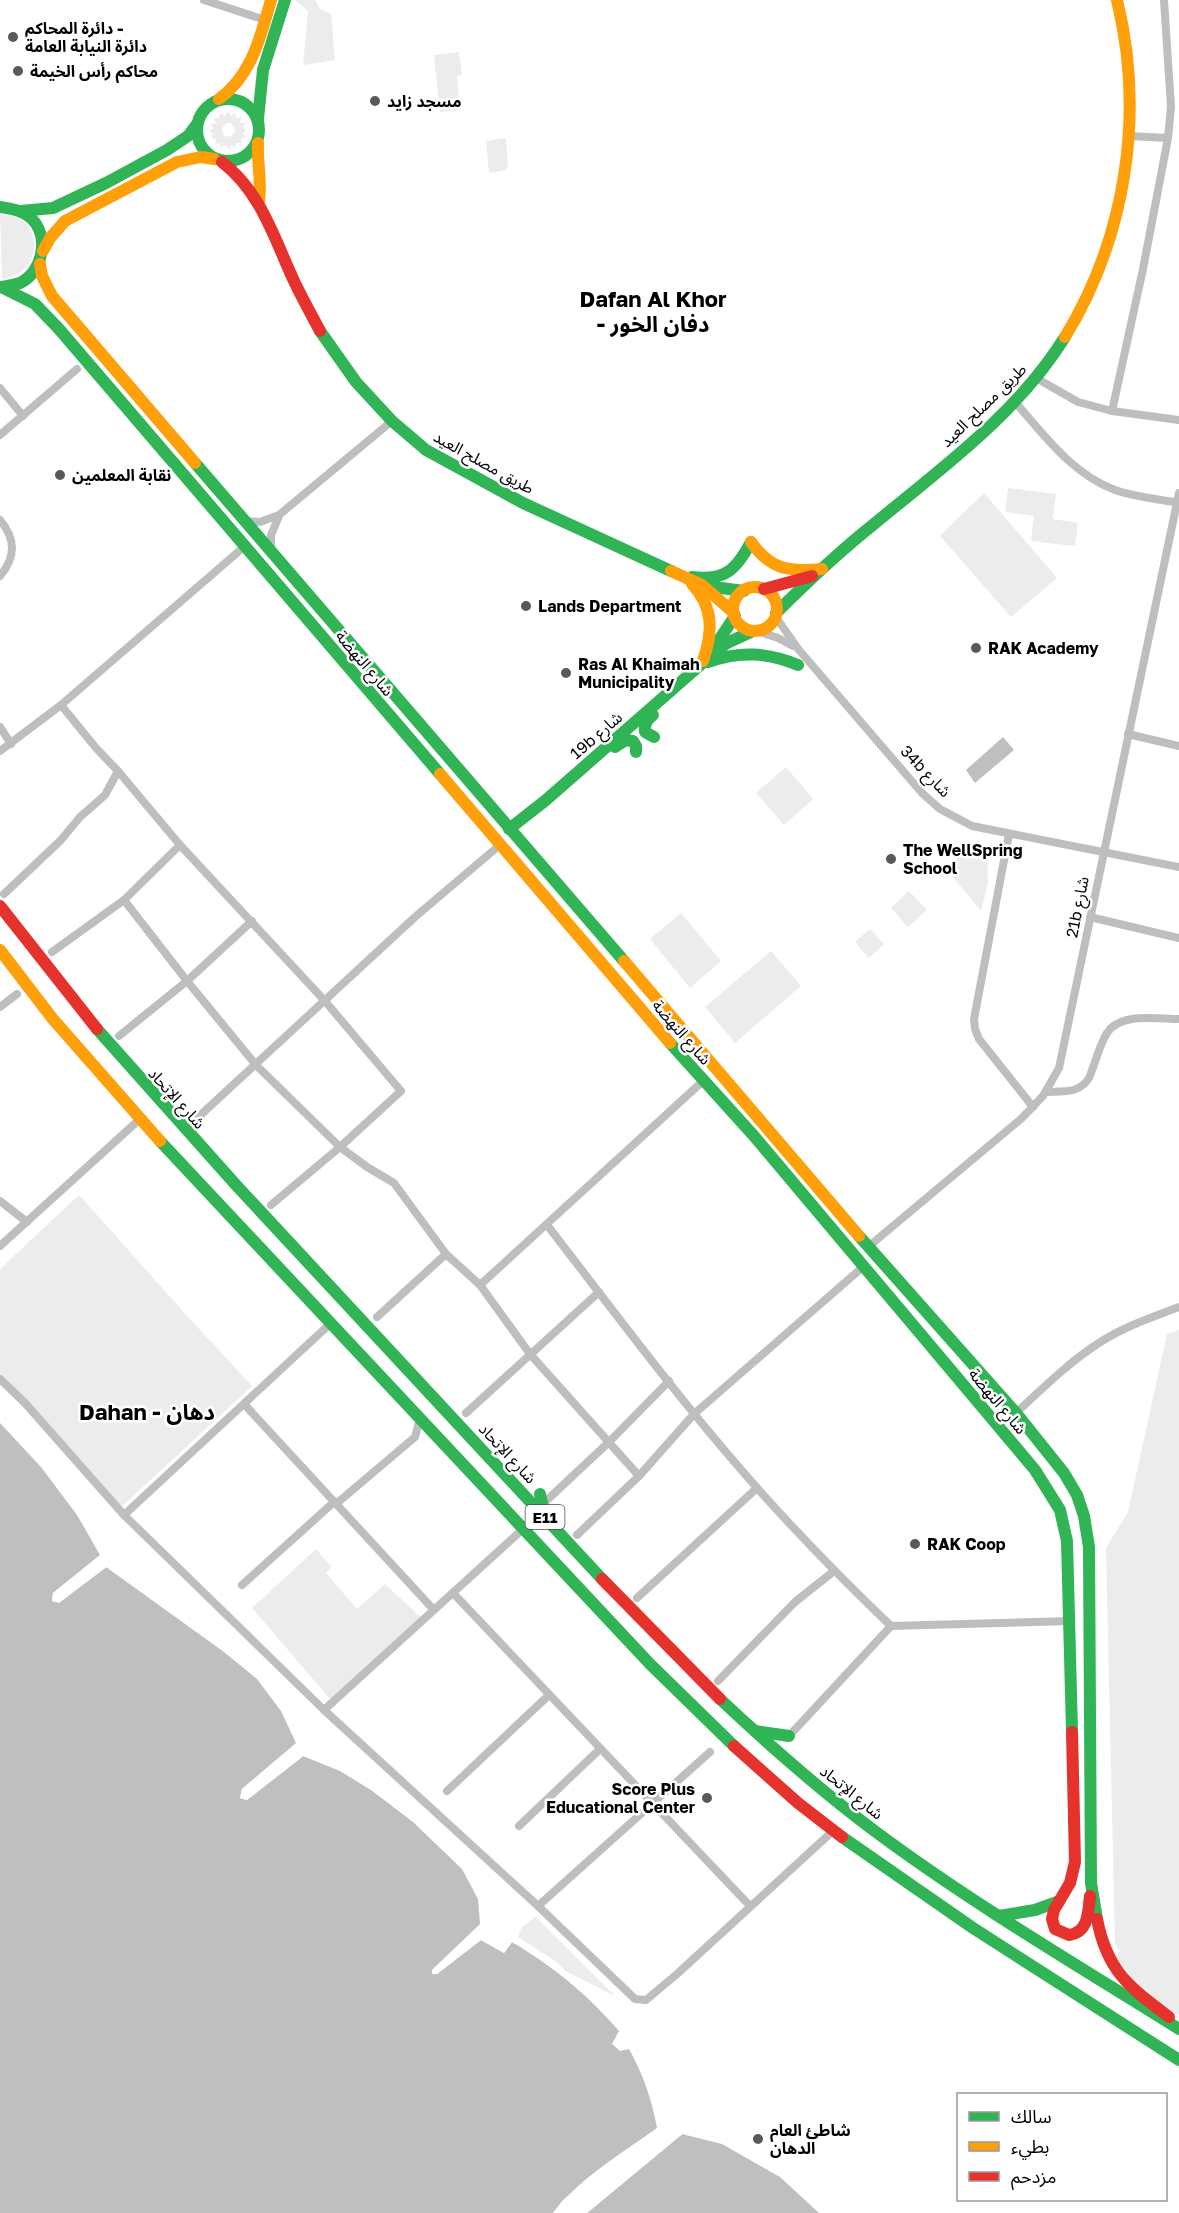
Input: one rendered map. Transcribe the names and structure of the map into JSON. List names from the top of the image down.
{
  "streets": {
    "main road": [
      "طريق مصلح العيد",
      "شارع النهضة",
      "19b شارع",
      "شارع الإتحاد",
      "E11"
    ],
    "street": ["34b شارع", "21b شارع"]
  },
  "crossings": [
    ["طريق مصلح العيد", "19b شارع"],
    ["طريق مصلح العيد", "34b شارع"],
    ["شارع النهضة", "19b شارع"],
    ["شارع النهضة", "21b شارع"],
    ["19b شارع", "34b شارع"],
    ["34b شارع", "21b شارع"]
  ],
  "districts": ["Dafan Al Khor - دفان الخور", "Dahan - دهان"],
  "places": [
    "دائرة المحاكم - دائرة النيابة العامة",
    "محاكم رأس الخيمة",
    "مسجد زايد",
    "نقابة المعلمين",
    "Lands Department",
    "RAK Academy",
    "Ras Al Khaimah Municipality",
    "The WellSpring School",
    "RAK Coop",
    "Score Plus Educational Center",
    "شاطئ العام الدهان"
  ],
  "legend": ["سالك", "بطيء", "مزدحم"]
}
